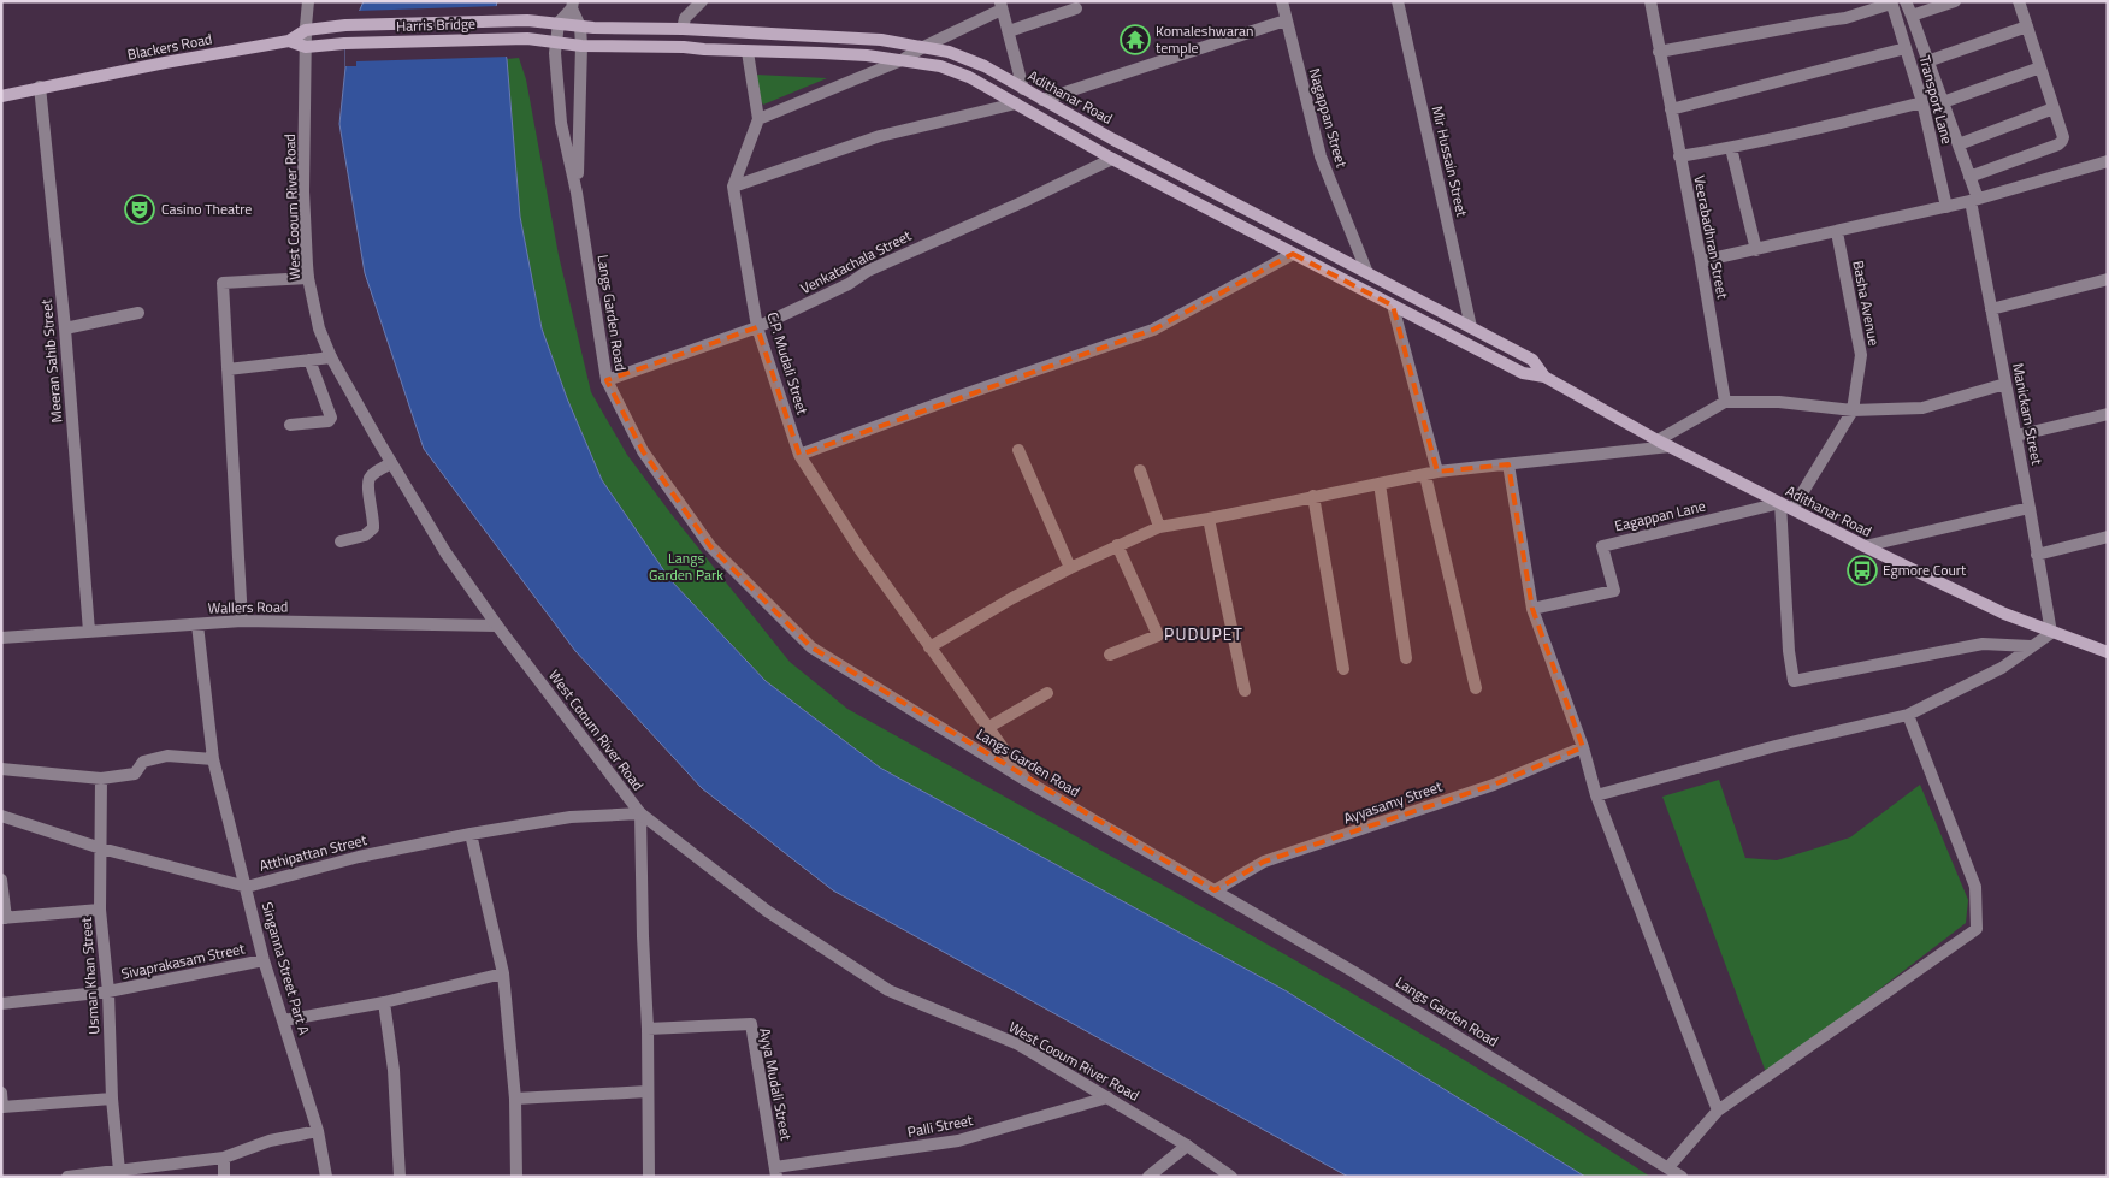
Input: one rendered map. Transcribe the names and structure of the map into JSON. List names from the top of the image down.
{
  "streets": {
    "main road": ["Harris Bridge", "Blackers Road", "Adithanar Road"],
    "street": [
      "Transport Lane",
      "Nagappan Street",
      "Mir Hussain Street",
      "West Cooum River Road",
      "Veerabadhran Street",
      "Venkatachala Street",
      "Basha Avenue",
      "Langs Garden Road",
      "Meeran Sahib Street",
      "C.P. Mudali Street",
      "Manickam Street",
      "Eagappan Lane",
      "Wallers Road",
      "Ayyasamy Street",
      "Atthipattan Street",
      "Sivaprakasam Street",
      "Singanna Street Part A",
      "Usman Khan Street",
      "Ayya Mudali Street",
      "Palli Street"
    ]
  },
  "crossings": [
    ["Harris Bridge", "Blackers Road"],
    ["Harris Bridge", "Adithanar Road"],
    ["Harris Bridge", "West Cooum River Road"],
    ["Blackers Road", "West Cooum River Road"],
    ["Blackers Road", "Meeran Sahib Street"],
    ["Adithanar Road", "Nagappan Street"],
    ["Adithanar Road", "Mir Hussain Street"],
    ["Adithanar Road", "Venkatachala Street"],
    ["Adithanar Road", "Basha Avenue"],
    ["Adithanar Road", "Langs Garden Road"],
    ["Adithanar Road", "Manickam Street"],
    ["Adithanar Road", "Eagappan Lane"],
    ["West Cooum River Road", "Wallers Road"],
    ["West Cooum River Road", "Atthipattan Street"],
    ["West Cooum River Road", "Palli Street"],
    ["Venkatachala Street", "Langs Garden Road"],
    ["Venkatachala Street", "C.P. Mudali Street"],
    ["Langs Garden Road", "C.P. Mudali Street"],
    ["Langs Garden Road", "Ayyasamy Street"],
    ["Meeran Sahib Street", "Wallers Road"],
    ["Wallers Road", "Singanna Street Part A"],
    ["Atthipattan Street", "Singanna Street Part A"],
    ["Atthipattan Street", "Usman Khan Street"],
    ["Sivaprakasam Street", "Singanna Street Part A"],
    ["Sivaprakasam Street", "Usman Khan Street"],
    ["Ayya Mudali Street", "Palli Street"]
  ],
  "districts": ["PUDUPET"],
  "parks": ["Langs Garden Park"],
  "places": {
    "temple": ["Komaleshwaran temple"],
    "theatre": ["Casino Theatre"],
    "bus stop": ["Egmore Court"]
  }
}
